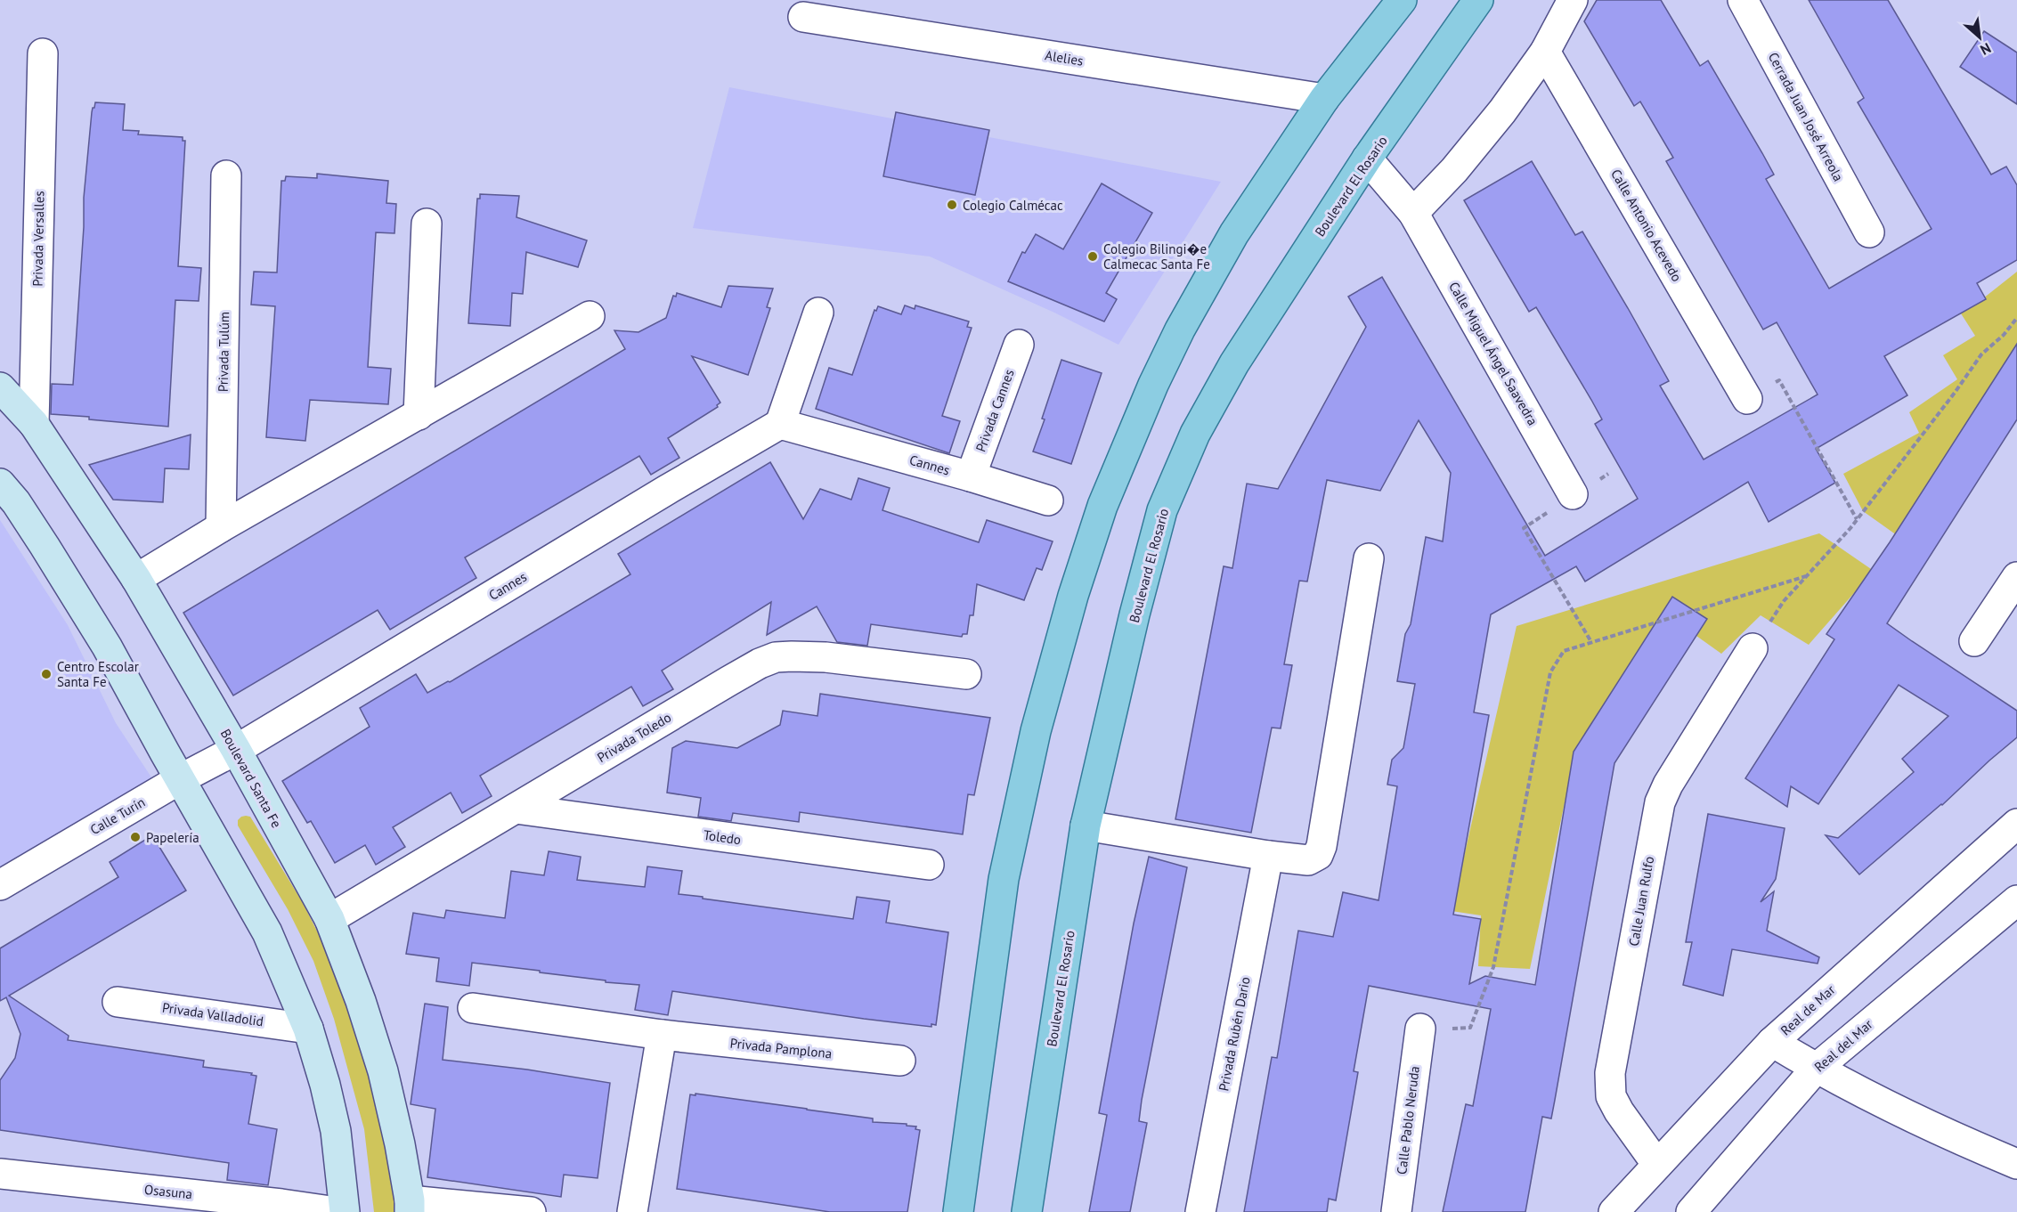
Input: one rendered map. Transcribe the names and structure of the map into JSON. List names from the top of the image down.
{
  "streets": {
    "main road": ["Boulevard El Rosario", "Boulevard Santa Fe"],
    "street": [
      "Alelies",
      "Cerrada Juan José Arreola",
      "Calle Antonio Acevedo",
      "Privada Versalles",
      "Privada Tulúm",
      "Calle Miguel Ángel Saavedra",
      "Privada Cannes",
      "Cannes",
      "Privada Toledo",
      "Calle Turín",
      "Toledo",
      "Calle Juan Rulfo",
      "Real de Mar",
      "Privada Valladolid",
      "Privada Rubén Dario",
      "Real del Mar",
      "Privada Pamplona",
      "Calle Pablo Neruda",
      "Osasuna"
    ]
  },
  "crossings": [
    ["Boulevard El Rosario", "Calle Miguel Ángel Saavedra"],
    ["Privada Versalles", "Boulevard Santa Fe"],
    ["Privada Cannes", "Cannes"],
    ["Cannes", "Boulevard Santa Fe"],
    ["Cannes", "Calle Turín"],
    ["Privada Toledo", "Boulevard Santa Fe"],
    ["Privada Toledo", "Toledo"],
    ["Boulevard Santa Fe", "Calle Turín"],
    ["Calle Juan Rulfo", "Real de Mar"]
  ],
  "places": [
    "Colegio Calmécac",
    "Colegio Bilingi�e Calmecac Santa Fe",
    "Centro Escolar Santa Fe",
    "Papelería"
  ],
  "north": "bottom right"
}
